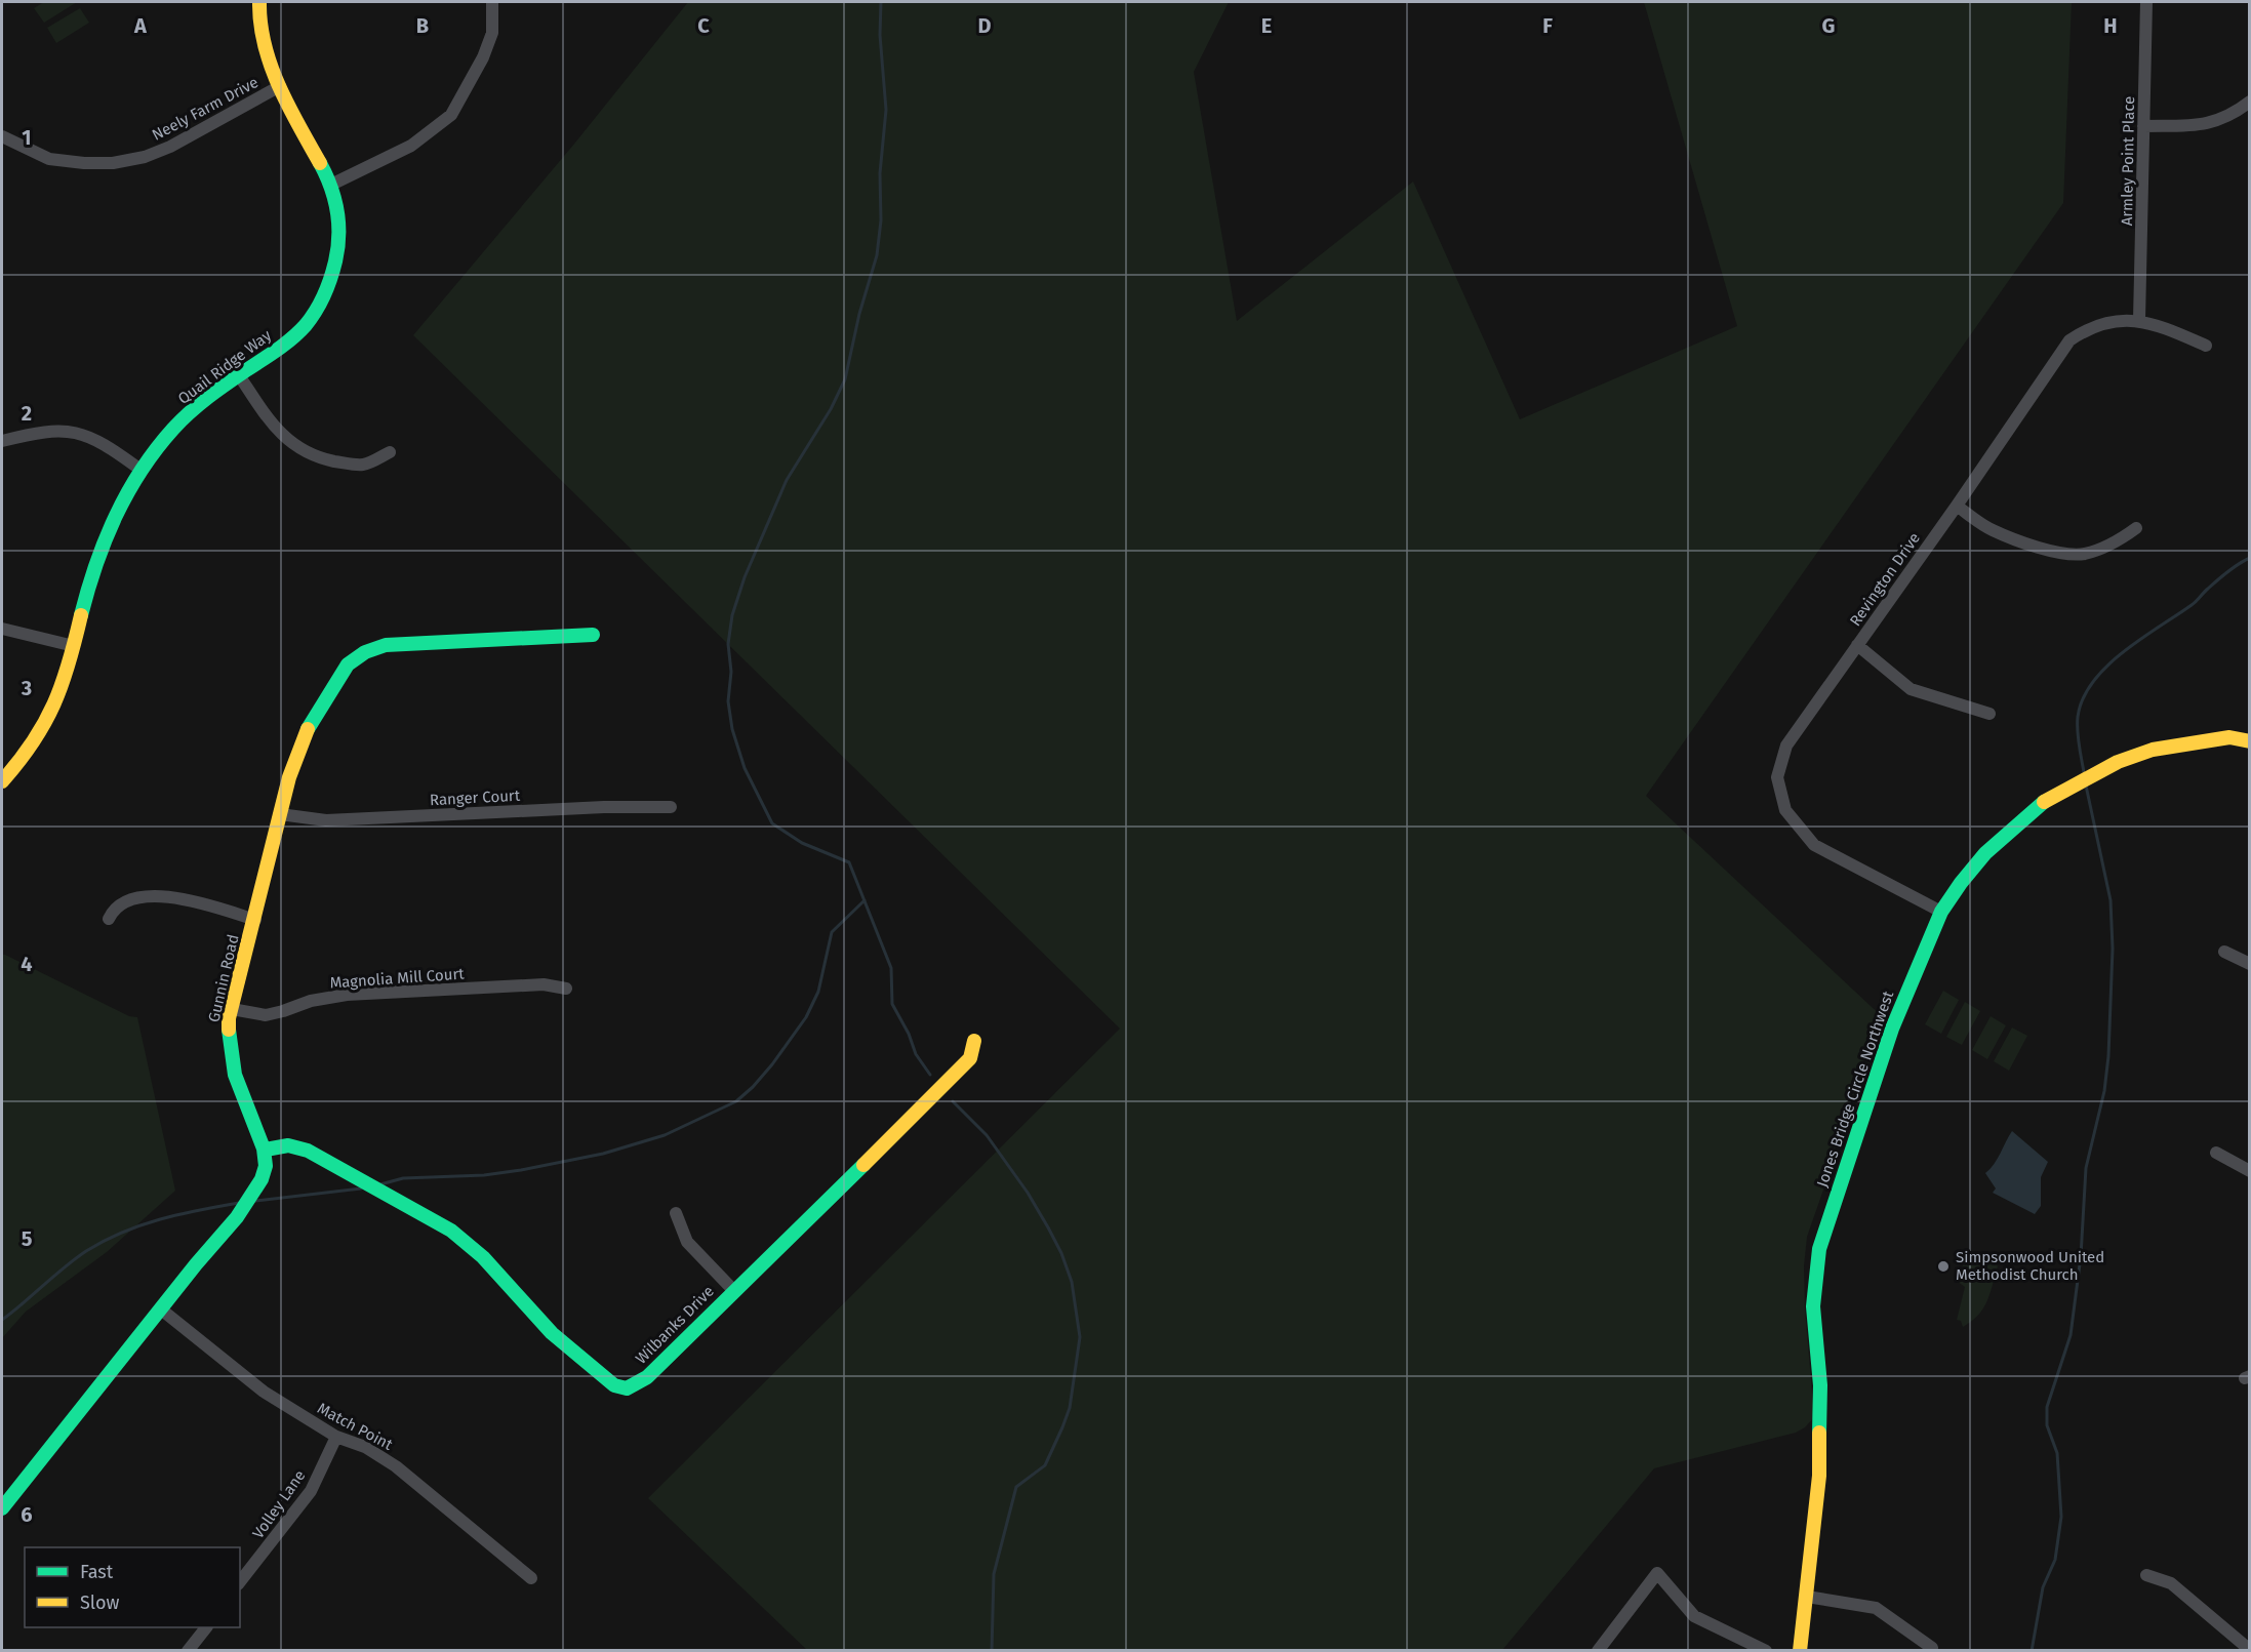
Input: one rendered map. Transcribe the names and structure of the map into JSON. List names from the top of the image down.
{
  "streets": {
    "street": [
      "Neely Farm Drive",
      "Armley Point Place",
      "Quail Ridge Way",
      "Revington Drive",
      "Ranger Court",
      "Gunnin Road",
      "Magnolia Mill Court",
      "Jones Bridge Circle Northwest",
      "Wilbanks Drive",
      "Match Point",
      "Volley Lane"
    ]
  },
  "crossings": [
    ["Neely Farm Drive", "Quail Ridge Way"],
    ["Armley Point Place", "Revington Drive"],
    ["Revington Drive", "Jones Bridge Circle Northwest"],
    ["Ranger Court", "Gunnin Road"],
    ["Gunnin Road", "Magnolia Mill Court"],
    ["Gunnin Road", "Wilbanks Drive"],
    ["Match Point", "Volley Lane"]
  ],
  "places": ["Simpsonwood United Methodist Church"],
  "legend": ["Fast", "Slow"],
  "grid": {
    "columns": [
      "A",
      "B",
      "C",
      "D",
      "E",
      "F",
      "G",
      "H"
    ],
    "rows": [
      "1",
      "2",
      "3",
      "4",
      "5",
      "6"
    ]
  }
}
